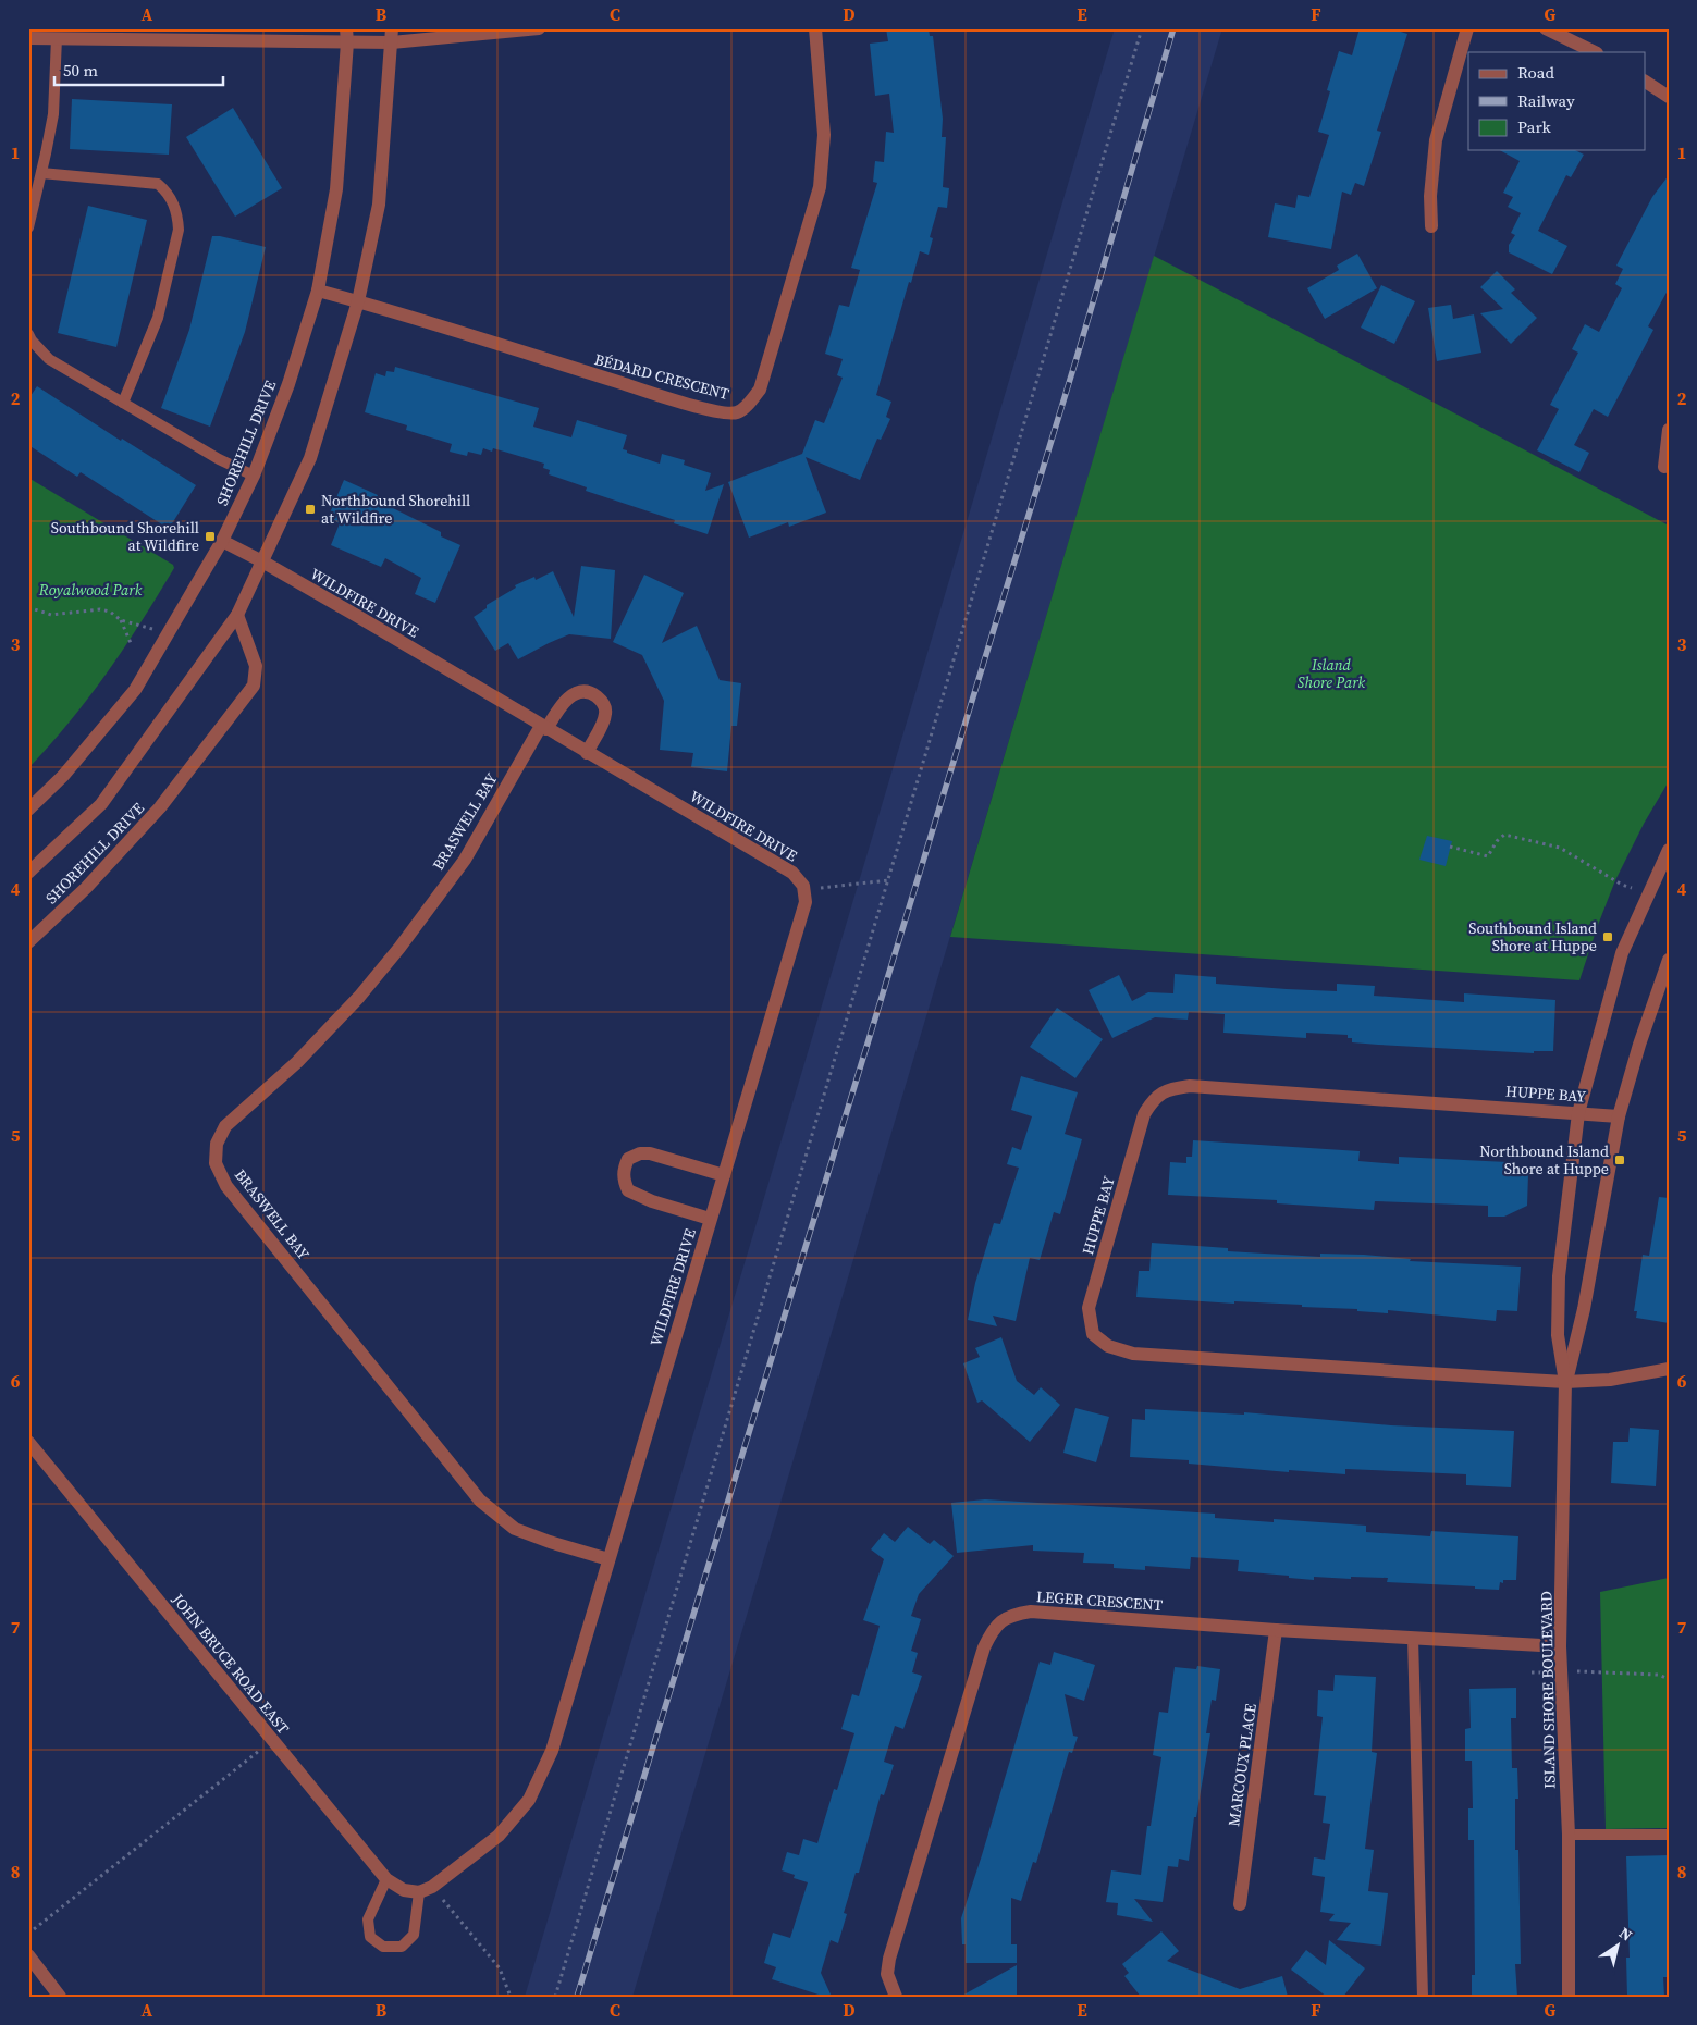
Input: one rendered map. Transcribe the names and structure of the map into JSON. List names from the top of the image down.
{
  "streets": {
    "street": [
      "BÉDARD CRESCENT",
      "SHOREHILL DRIVE",
      "WILDFIRE DRIVE",
      "BRASWELL BAY",
      "HUPPE BAY",
      "LEGER CRESCENT",
      "JOHN BRUCE ROAD EAST",
      "ISLAND SHORE BOULEVARD",
      "MARCOUX PLACE"
    ]
  },
  "crossings": [
    ["BÉDARD CRESCENT", "SHOREHILL DRIVE"],
    ["SHOREHILL DRIVE", "WILDFIRE DRIVE"],
    ["WILDFIRE DRIVE", "BRASWELL BAY"],
    ["WILDFIRE DRIVE", "JOHN BRUCE ROAD EAST"],
    ["HUPPE BAY", "ISLAND SHORE BOULEVARD"],
    ["LEGER CRESCENT", "ISLAND SHORE BOULEVARD"],
    ["LEGER CRESCENT", "MARCOUX PLACE"]
  ],
  "parks": ["Royalwood Park", "Island Shore Park"],
  "places": {
    "transit": [
      "Northbound Shorehill at Wildfire",
      "Southbound Shorehill at Wildfire",
      "Southbound Island Shore at Huppe",
      "Northbound Island Shore at Huppe"
    ]
  },
  "legend": ["Road", "Railway", "Park"],
  "scale_bar": "50 m",
  "north": "top right",
  "grid": {
    "columns": [
      "A",
      "B",
      "C",
      "D",
      "E",
      "F",
      "G"
    ],
    "rows": [
      "1",
      "2",
      "3",
      "4",
      "5",
      "6",
      "7",
      "8"
    ]
  }
}
